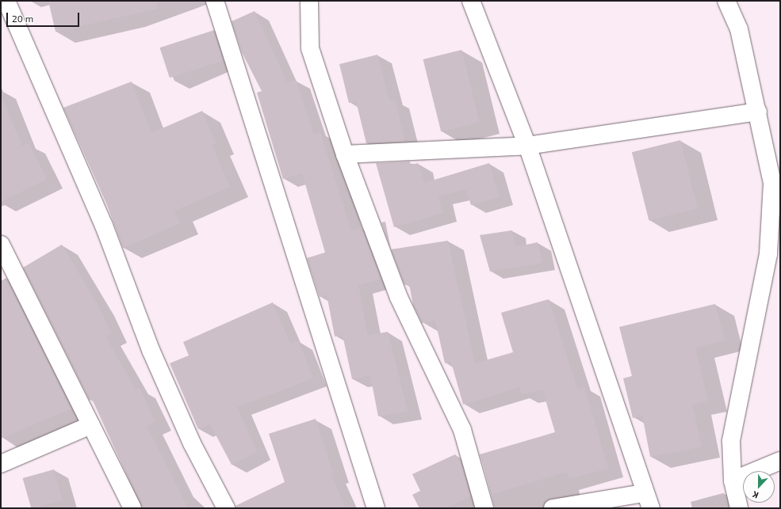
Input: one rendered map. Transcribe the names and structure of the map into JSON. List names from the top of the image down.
{
  "scale_bar": "20 m",
  "north": "bottom"
}
